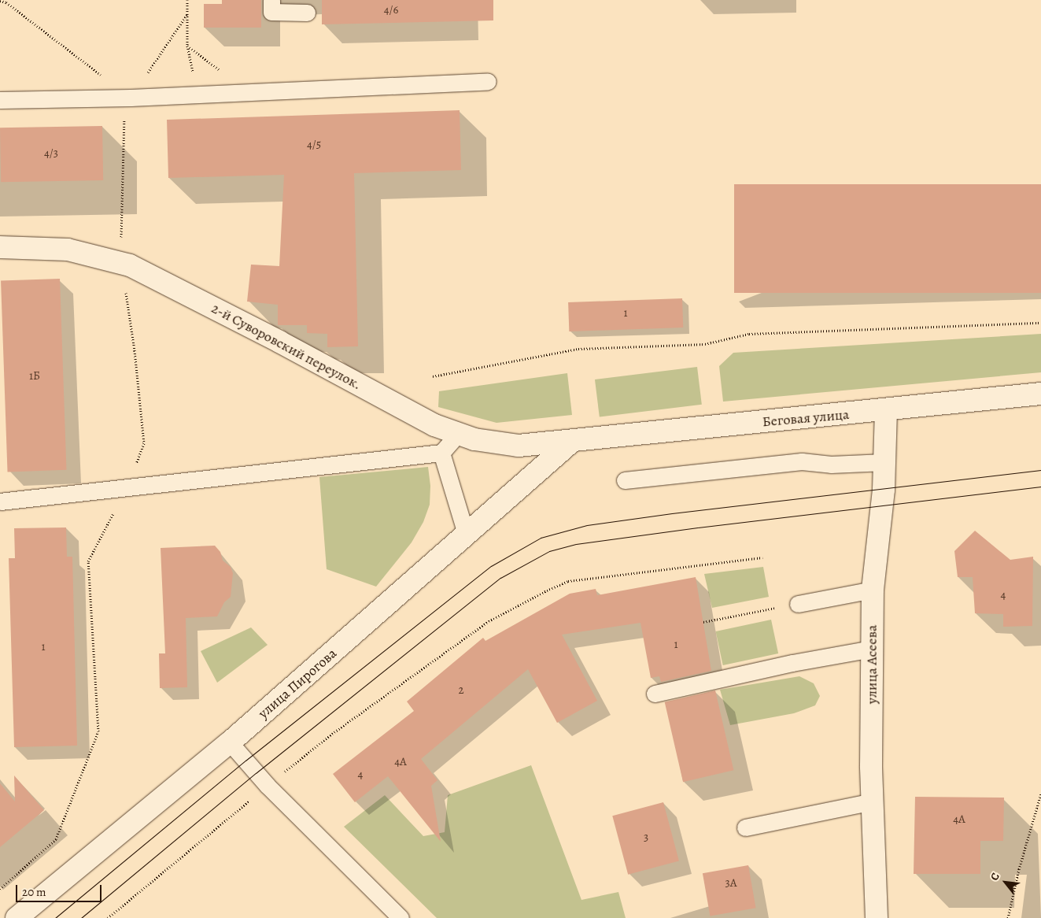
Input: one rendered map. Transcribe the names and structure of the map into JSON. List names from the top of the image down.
{
  "streets": {
    "street": [
      "2-й Суворовский переулок.",
      "Беговая улица",
      "улица Асеева",
      "улица Пирогова"
    ]
  },
  "crossings": [
    ["2-й Суворовский переулок.", "Беговая улица"],
    ["2-й Суворовский переулок.", "улица Пирогова"],
    ["Беговая улица", "улица Асеева"],
    ["Беговая улица", "улица Пирогова"]
  ],
  "house_numbers": [
    "4/6",
    "4/5",
    "4/3",
    "1",
    "1Б",
    "4",
    "1",
    "1",
    "2",
    "4А",
    "4",
    "4А",
    "3",
    "3А"
  ],
  "scale_bar": "20 m",
  "north": "top left"
}
